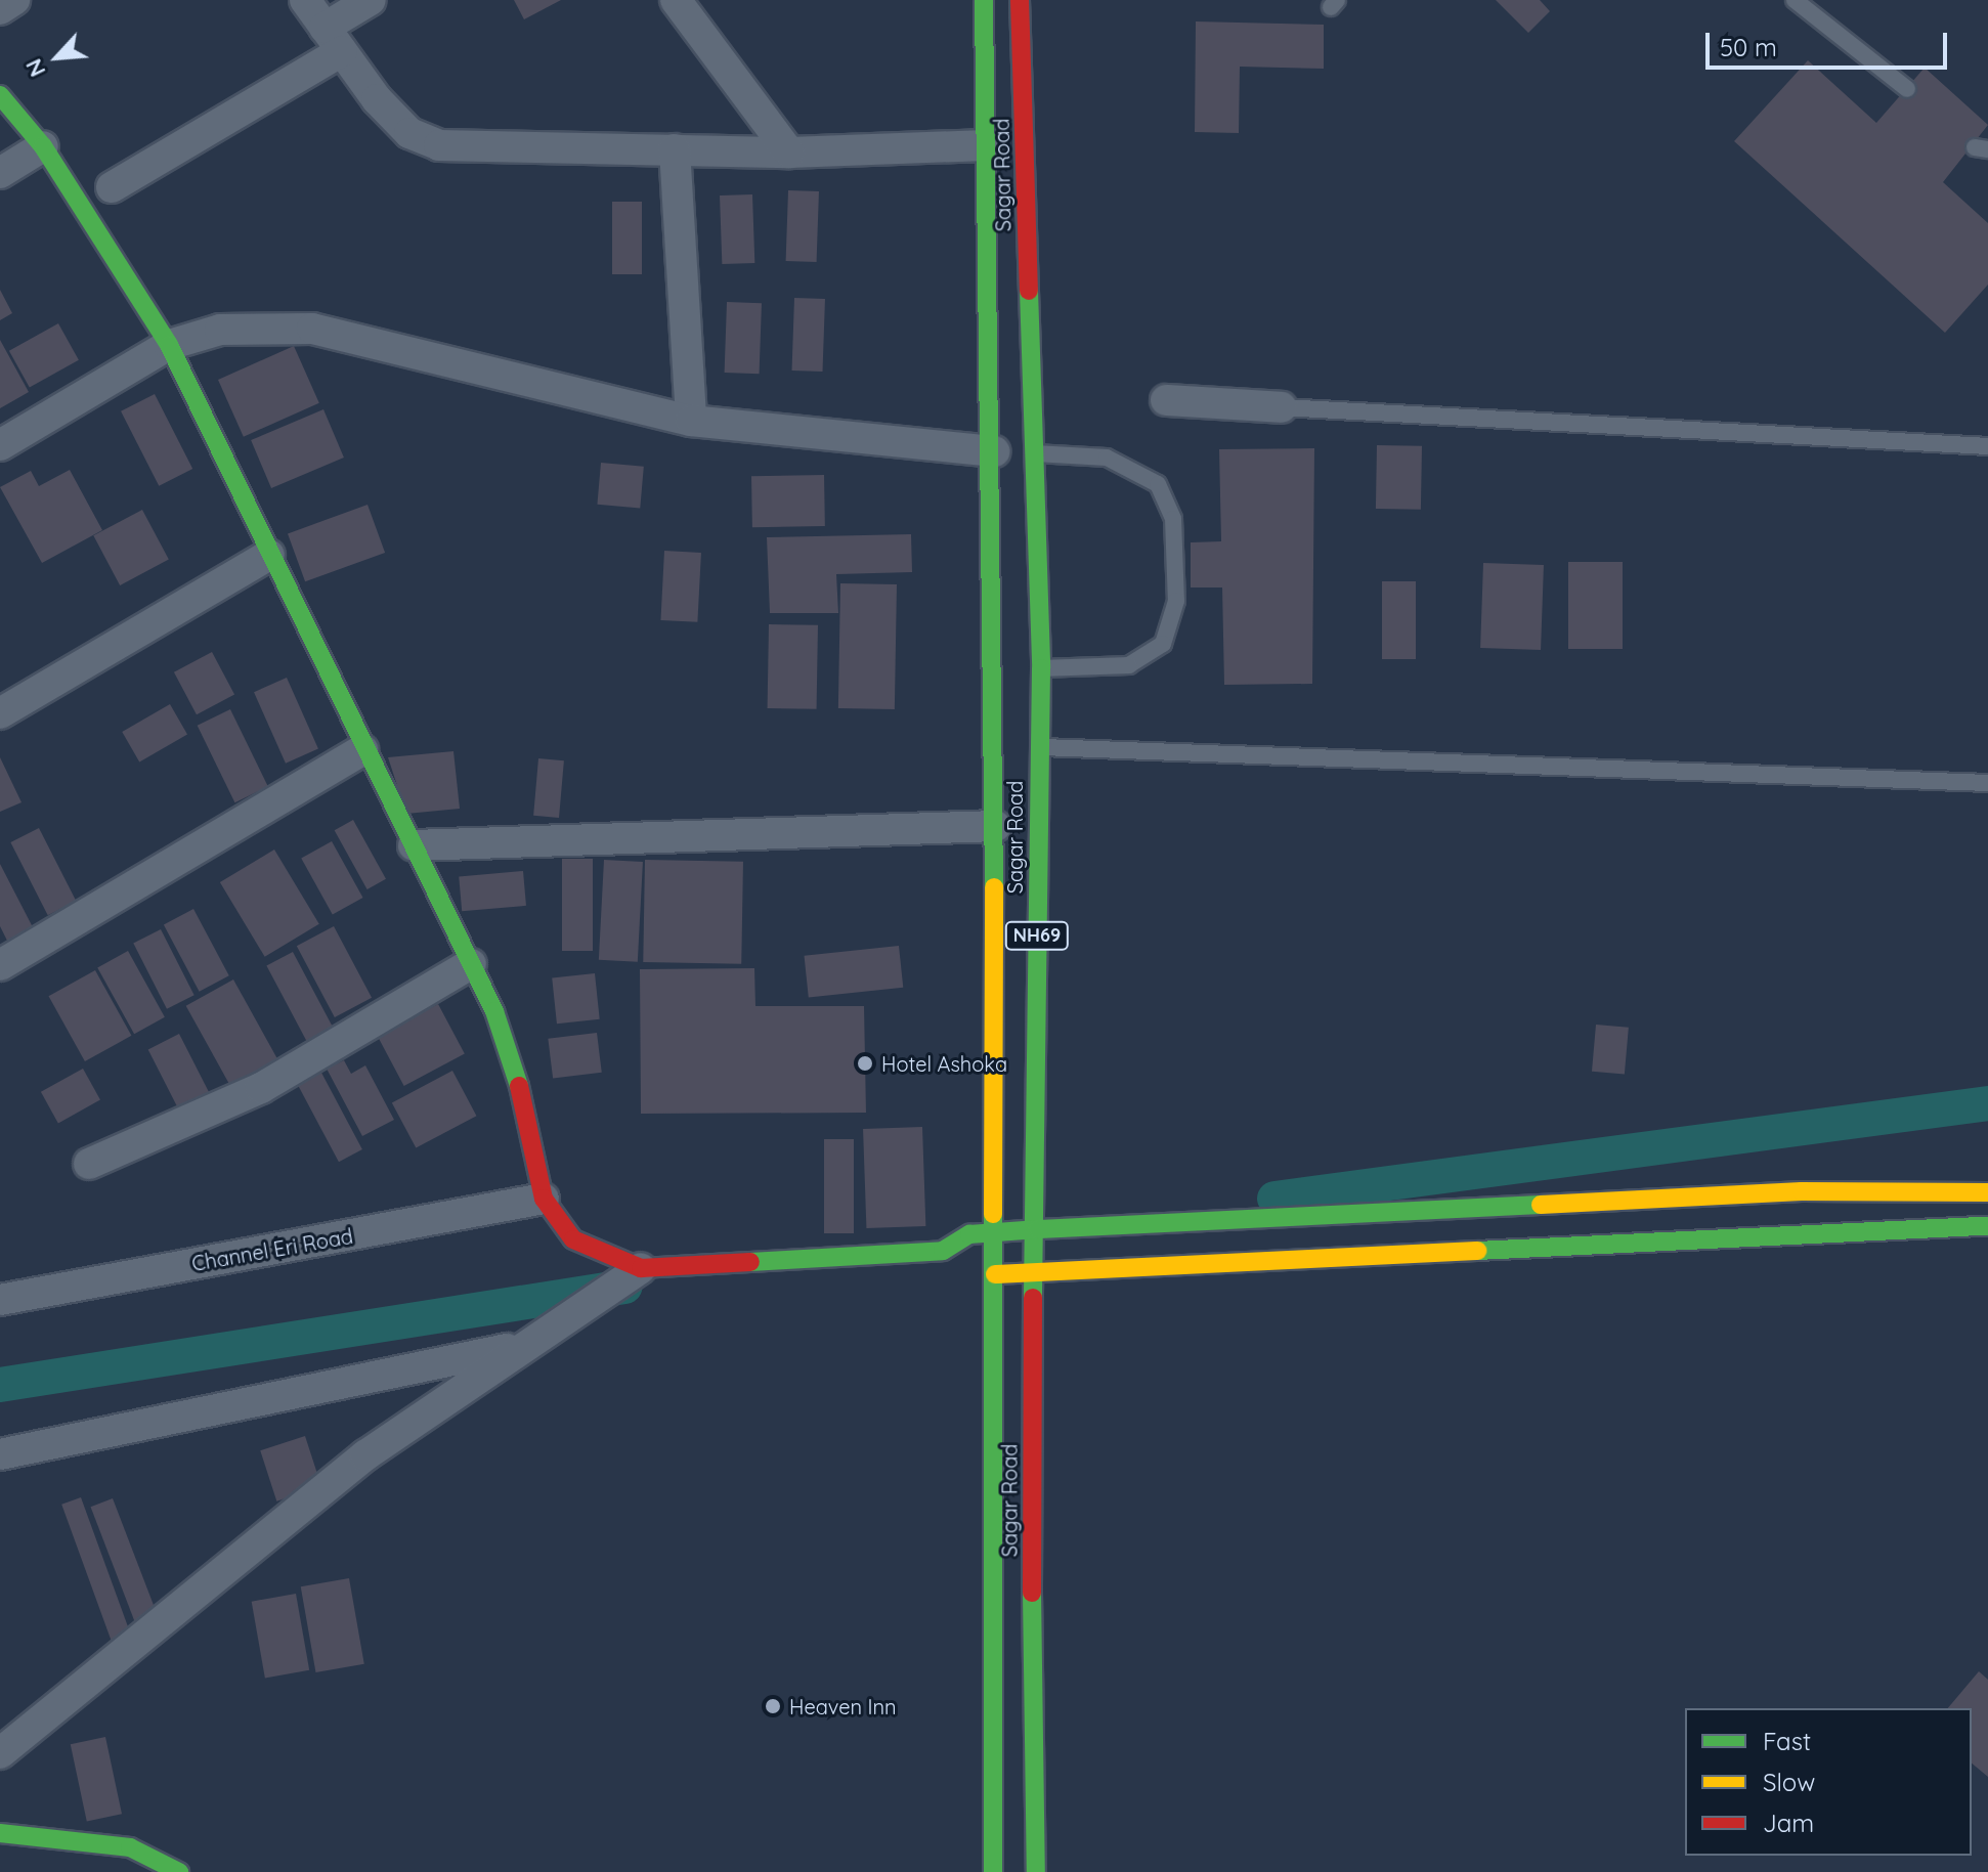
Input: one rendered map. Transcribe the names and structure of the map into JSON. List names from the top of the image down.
{
  "streets": {
    "main road": ["Sagar Road", "NH69"],
    "street": ["Channel Eri Road"]
  },
  "places": ["Hotel Ashoka", "Heaven Inn"],
  "legend": ["Fast", "Slow", "Jam"],
  "scale_bar": "50 m",
  "north": "bottom left"
}
